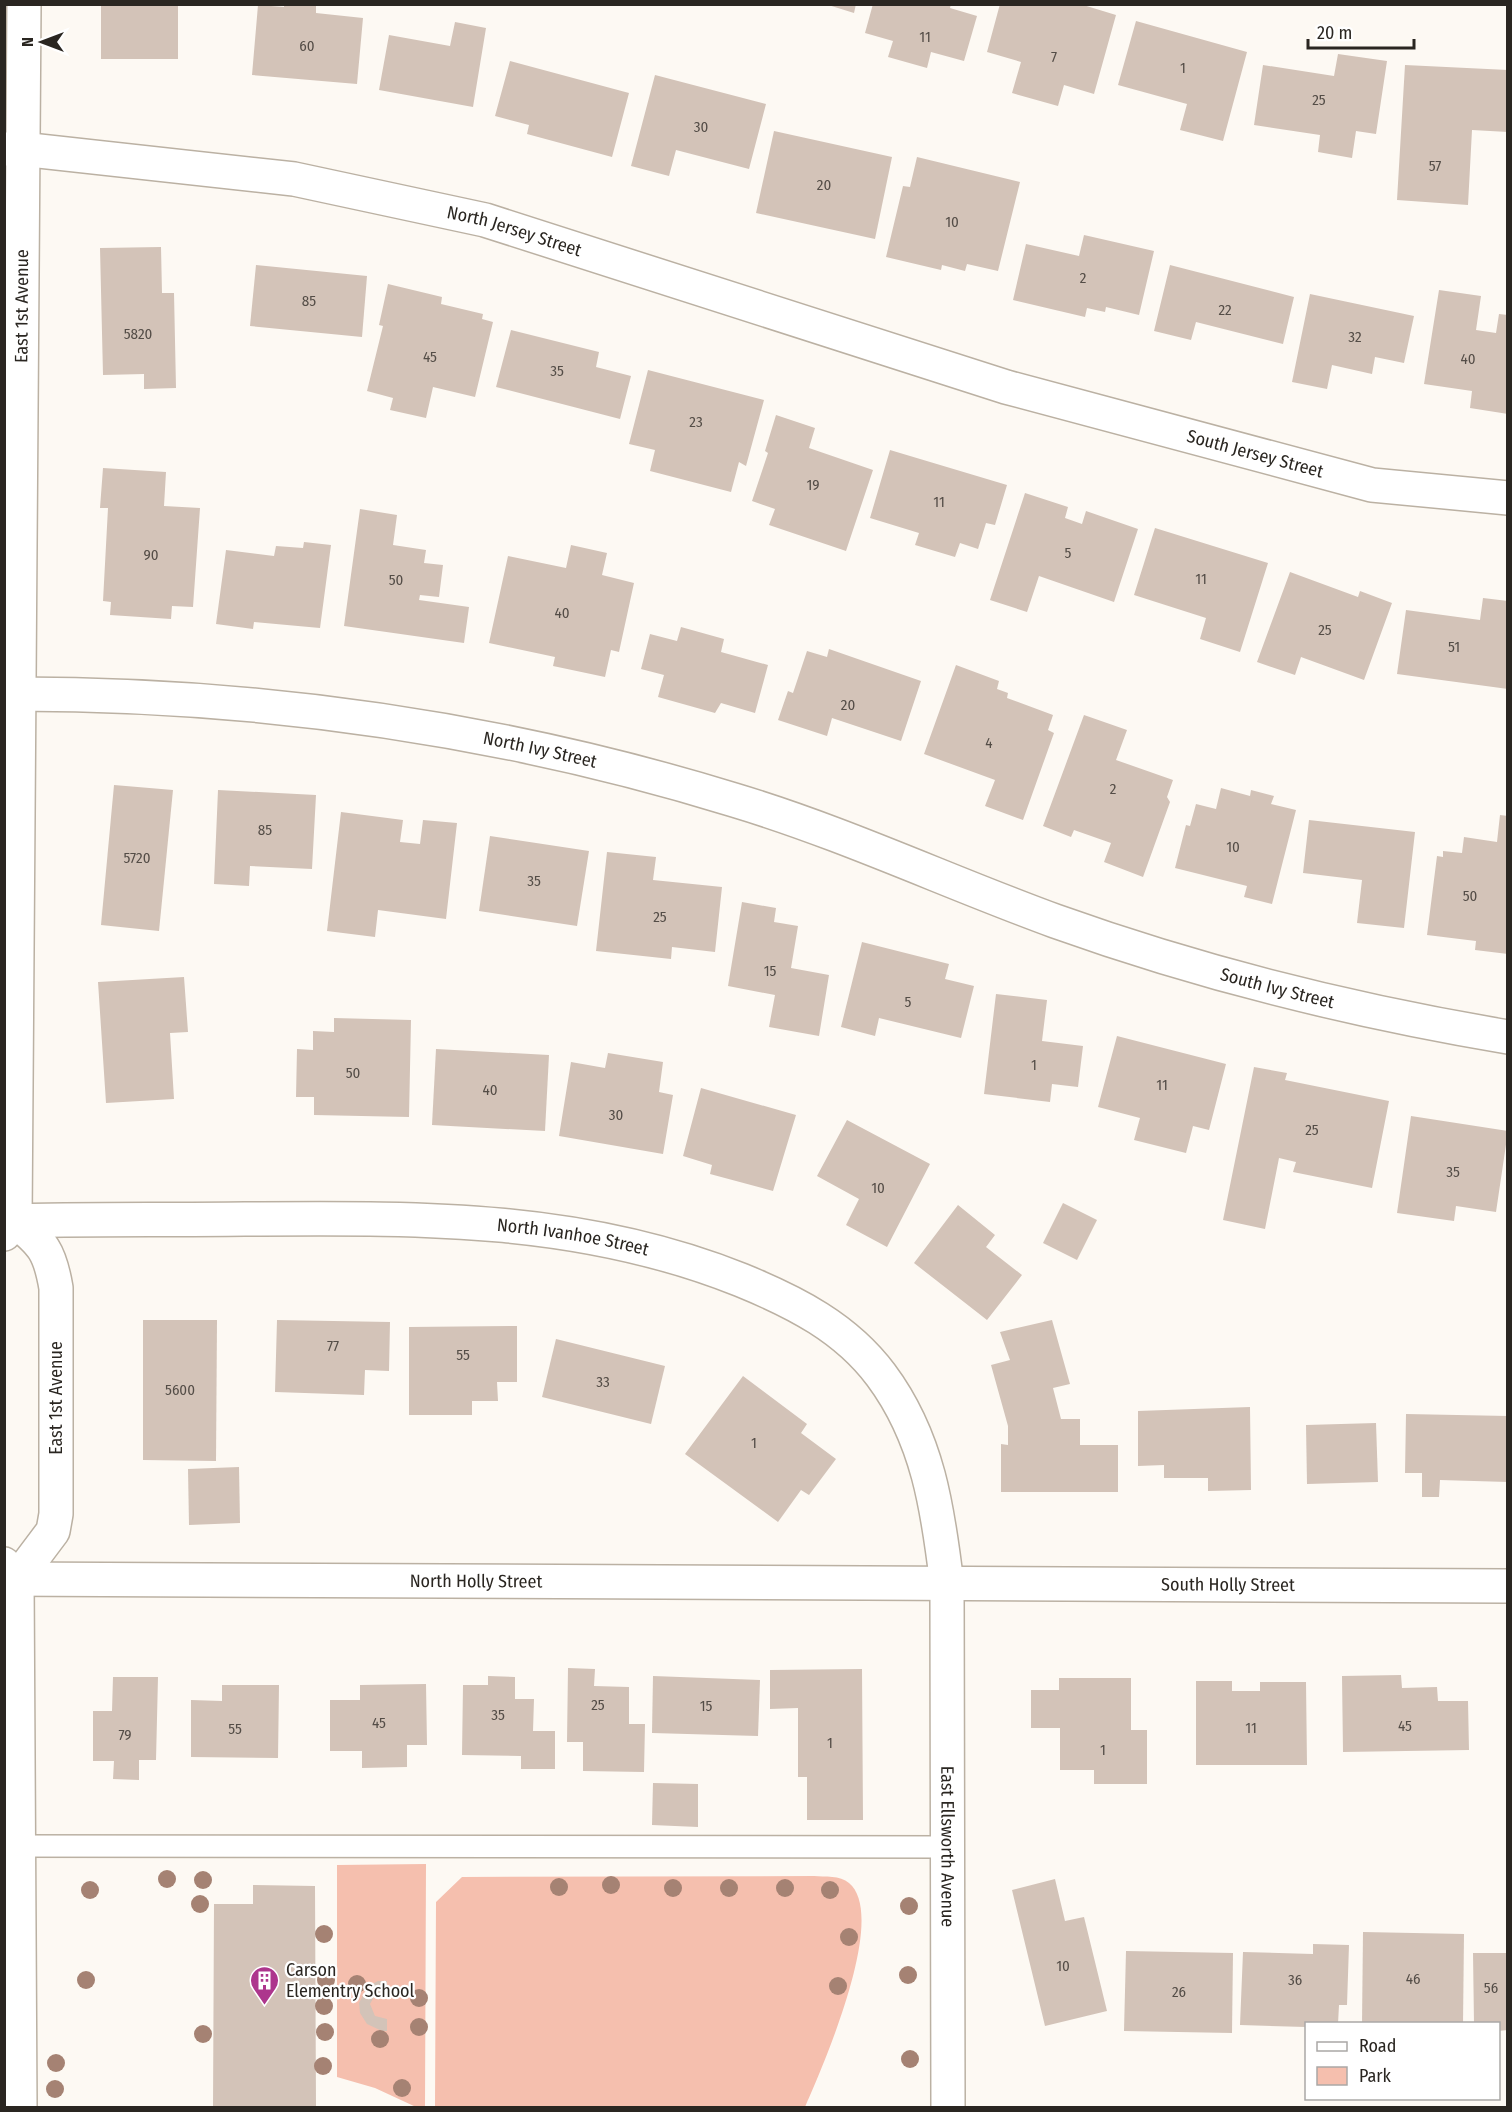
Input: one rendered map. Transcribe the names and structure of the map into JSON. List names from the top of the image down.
{
  "streets": {
    "street": [
      "North Jersey Street",
      "East 1st Avenue",
      "South Jersey Street",
      "North Ivy Street",
      "South Ivy Street",
      "North Ivanhoe Street",
      "North Holly Street",
      "South Holly Street",
      "East Ellsworth Avenue"
    ]
  },
  "crossings": [
    ["North Jersey Street", "East 1st Avenue"],
    ["North Jersey Street", "South Jersey Street"],
    ["East 1st Avenue", "North Ivy Street"],
    ["East 1st Avenue", "North Ivanhoe Street"],
    ["East 1st Avenue", "North Holly Street"],
    ["North Ivy Street", "South Ivy Street"],
    ["North Ivanhoe Street", "North Holly Street"],
    ["North Ivanhoe Street", "South Holly Street"],
    ["North Ivanhoe Street", "East Ellsworth Avenue"],
    ["North Holly Street", "South Holly Street"],
    ["North Holly Street", "East Ellsworth Avenue"],
    ["South Holly Street", "East Ellsworth Avenue"]
  ],
  "places": {
    "building": ["Carson Elementry School"]
  },
  "house_numbers": [
    "11",
    "60",
    "7",
    "1",
    "25",
    "30",
    "57",
    "20",
    "10",
    "2",
    "85",
    "22",
    "5820",
    "32",
    "45",
    "40",
    "35",
    "23",
    "19",
    "11",
    "5",
    "90",
    "11",
    "50",
    "40",
    "25",
    "51",
    "20",
    "4",
    "2",
    "85",
    "10",
    "5720",
    "35",
    "50",
    "25",
    "15",
    "5",
    "1",
    "50",
    "11",
    "40",
    "30",
    "25",
    "35",
    "10",
    "77",
    "55",
    "33",
    "5600",
    "1",
    "25",
    "15",
    "35",
    "45",
    "45",
    "11",
    "55",
    "79",
    "1",
    "1",
    "10",
    "46",
    "36",
    "56",
    "26"
  ],
  "legend": ["Road", "Park"],
  "scale_bar": "20 m",
  "north": "left"
}
